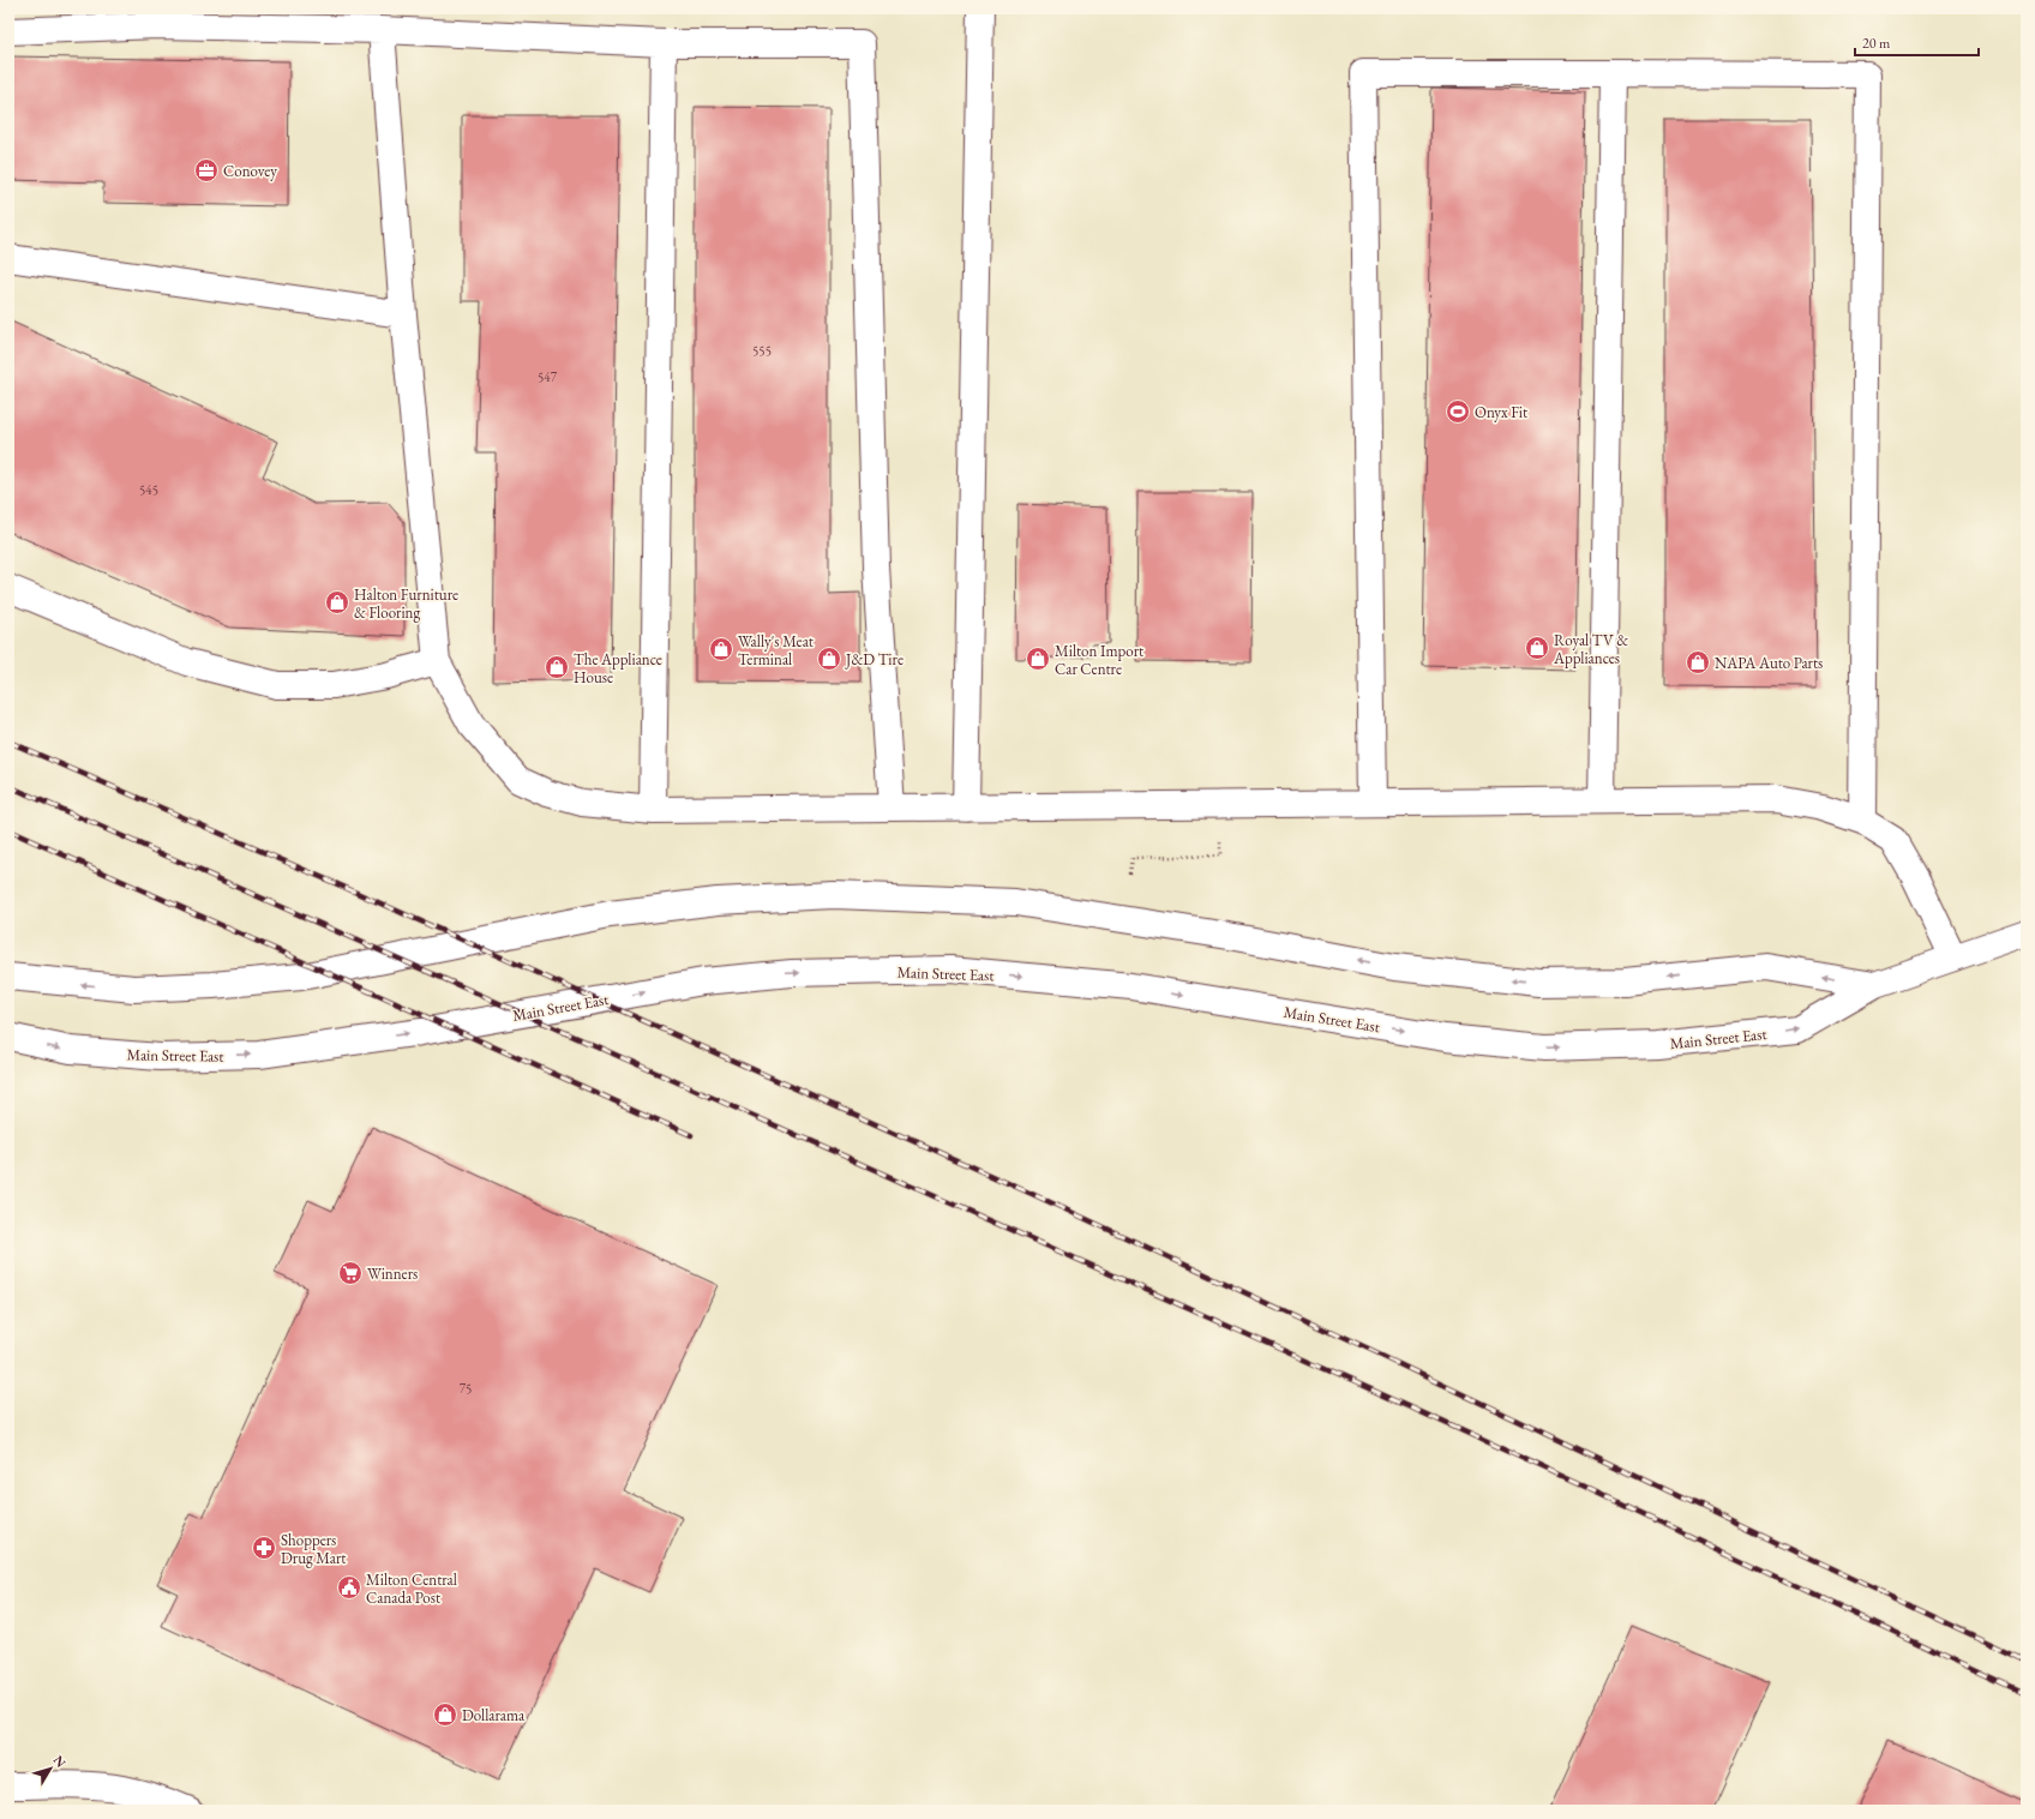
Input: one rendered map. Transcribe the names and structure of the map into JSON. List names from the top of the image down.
{
  "streets": {
    "main road": ["Main Street East"]
  },
  "places": {
    "office": ["Conovey"],
    "sports": ["Onyx Fit"],
    "shop": [
      "Halton Furniture & Flooring",
      "Royal TV & Appliances",
      "Wally's Meat Terminal",
      "J&D Tire",
      "Milton Import Car Centre",
      "NAPA Auto Parts",
      "The Appliance House",
      "Dollarama"
    ],
    "supermarket": ["Winners"],
    "pharmacy": ["Shoppers Drug Mart"],
    "public building": ["Milton Central Canada Post"]
  },
  "house_numbers": [
    "555",
    "547",
    "545",
    "75"
  ],
  "scale_bar": "20 m",
  "north": "top right"
}
